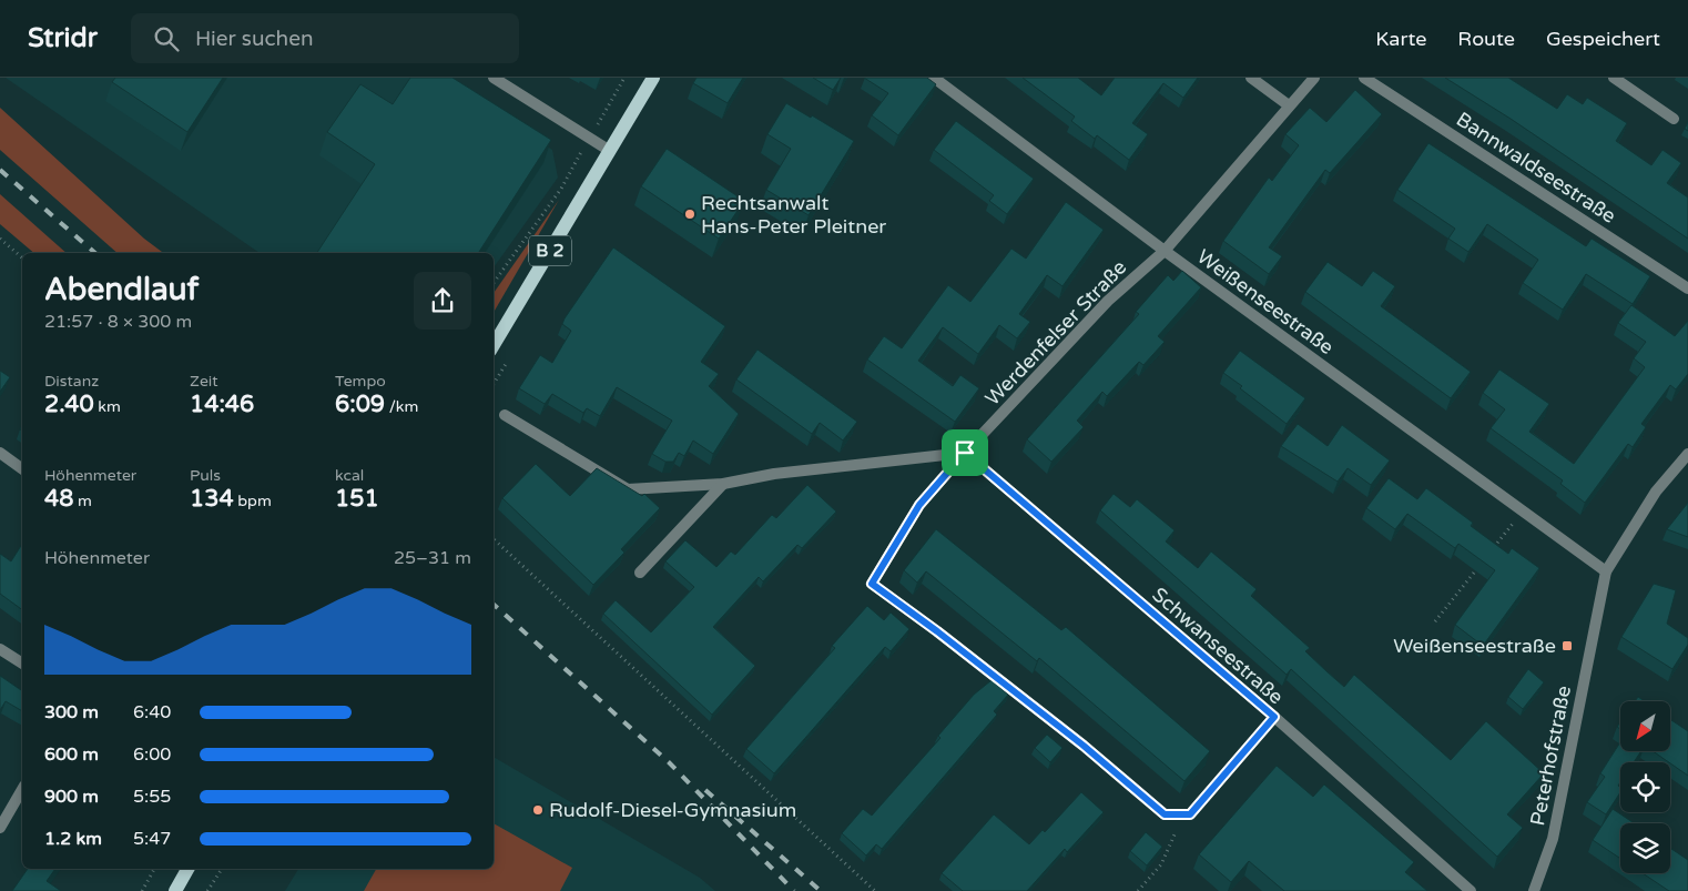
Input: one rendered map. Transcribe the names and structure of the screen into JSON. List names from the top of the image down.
{
  "streets": {
    "main road": ["B 2"],
    "street": [
      "Bannwaldseestraße",
      "Weißenseestraße",
      "Werdenfelser Straße",
      "Schwanseestraße",
      "Peterhofstraße"
    ]
  },
  "crossings": [
    ["Weißenseestraße", "Werdenfelser Straße"],
    ["Weißenseestraße", "Peterhofstraße"],
    ["Werdenfelser Straße", "Schwanseestraße"]
  ],
  "places": {
    "other": ["Rechtsanwalt Hans-Peter Pleitner", "Rudolf-Diesel-Gymnasium"],
    "transit": ["Weißenseestraße"]
  },
  "north": "bottom left",
  "page": {
    "header": "Stridr",
    "search": "Hier suchen",
    "nav": ["Karte", "Route", "Gespeichert"],
    "heading": ["Abendlauf", "21:57 · 8 × 300 m"],
    "stats": [
      ["Distanz", "2.40 km"],
      ["Zeit", "14:46"],
      ["Tempo", "6:09 /km"],
      ["Höhenmeter", "48 m"],
      ["Puls", "134 bpm"],
      ["kcal", "151"]
    ],
    "chart": ["Höhenmeter", "25–31 m"],
    "list": [
      {
        "name": "300 m",
        "note": "6:40"
      },
      {
        "name": "600 m",
        "note": "6:00"
      },
      {
        "name": "900 m",
        "note": "5:55"
      },
      {
        "name": "1.2 km",
        "note": "5:47"
      }
    ]
  }
}
